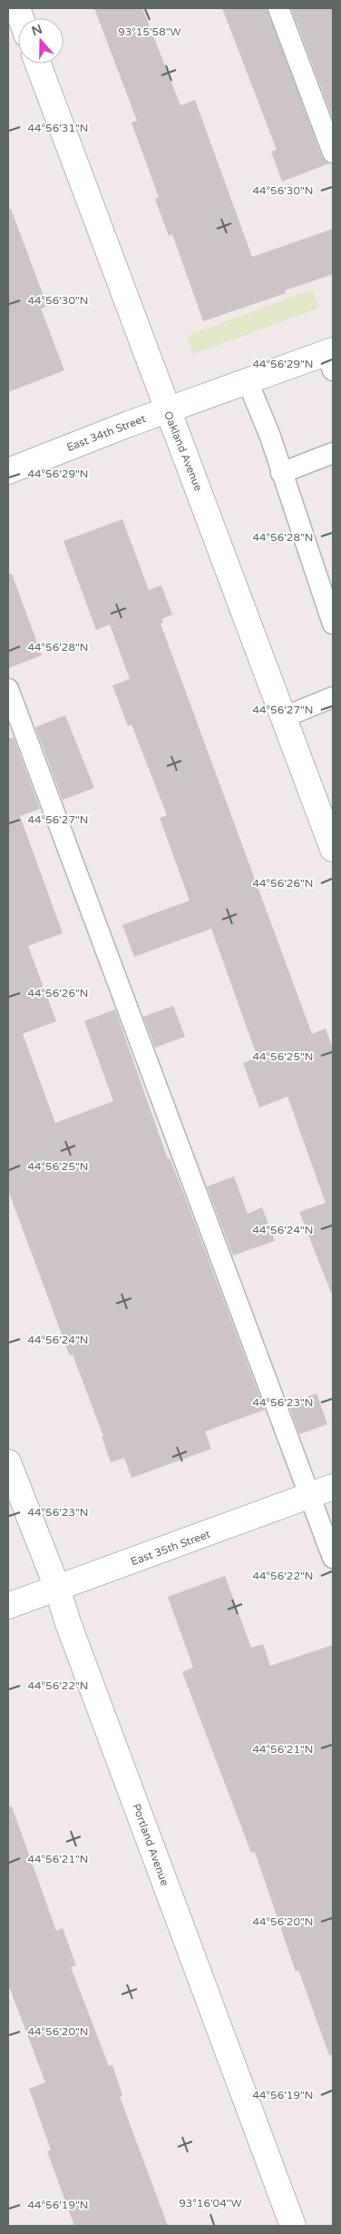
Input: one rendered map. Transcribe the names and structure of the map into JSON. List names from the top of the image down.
{
  "streets": {
    "street": [
      "East 34th Street",
      "Oakland Avenue",
      "East 35th Street",
      "Portland Avenue"
    ]
  },
  "crossings": [
    ["East 34th Street", "Oakland Avenue"],
    ["East 35th Street", "Portland Avenue"]
  ],
  "north": "top",
  "coordinates": [
    "93°15'58\"W",
    "44°56'31\"N",
    "44°56'30\"N",
    "44°56'29\"N",
    "44°56'28\"N",
    "44°56'27\"N",
    "44°56'26\"N",
    "44°56'25\"N",
    "44°56'24\"N",
    "44°56'23\"N",
    "44°56'22\"N",
    "44°56'21\"N",
    "44°56'20\"N",
    "44°56'19\"N",
    "93°16'04\"W"
  ]
}
